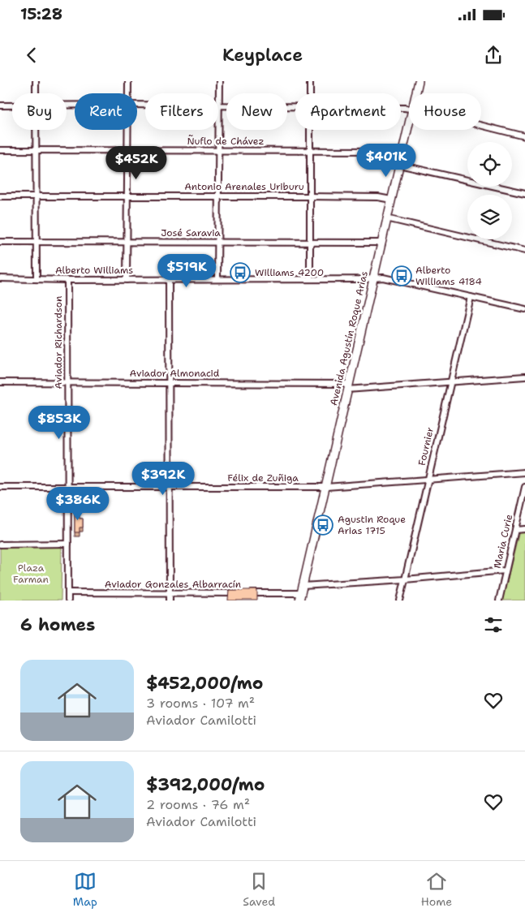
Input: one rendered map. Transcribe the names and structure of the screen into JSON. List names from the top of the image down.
{
  "streets": {
    "main road": ["Avenida Agustín Roque Arias"],
    "street": [
      "Ñuflo de Chávez",
      "Antonio Arenales Uriburu",
      "José Saravia",
      "Alberto Williams",
      "Aviador Richardson",
      "Aviador Almonacid",
      "Fournier",
      "Félix de Zuñiga",
      "Maria Curie",
      "Aviador Gonzales Albarracín"
    ]
  },
  "crossings": [
    ["Ñuflo de Chávez", "Avenida Agustín Roque Arias"],
    ["Antonio Arenales Uriburu", "Avenida Agustín Roque Arias"],
    ["José Saravia", "Avenida Agustín Roque Arias"],
    ["Alberto Williams", "Avenida Agustín Roque Arias"],
    ["Alberto Williams", "Aviador Richardson"],
    ["Alberto Williams", "Fournier"],
    ["Avenida Agustín Roque Arias", "Aviador Almonacid"],
    ["Avenida Agustín Roque Arias", "Félix de Zuñiga"],
    ["Avenida Agustín Roque Arias", "Aviador Gonzales Albarracín"],
    ["Aviador Richardson", "Aviador Almonacid"],
    ["Aviador Richardson", "Félix de Zuñiga"],
    ["Aviador Richardson", "Aviador Gonzales Albarracín"],
    ["Aviador Almonacid", "Fournier"],
    ["Fournier", "Félix de Zuñiga"],
    ["Fournier", "Aviador Gonzales Albarracín"],
    ["Maria Curie", "Aviador Gonzales Albarracín"]
  ],
  "parks": ["Plaza Farman"],
  "places": {
    "bus stop": ["Williams 4200", "Alberto Williams 4184", "Agustin Roque Arias 1715"]
  },
  "page": {
    "status": "15:28",
    "header": "Keyplace",
    "chip": [
      "Buy",
      "Rent",
      "Filters",
      "New",
      "Apartment",
      "House"
    ],
    "price": [
      "$401K",
      "$452K",
      "$519K",
      "$853K",
      "$392K",
      "$386K"
    ],
    "heading": "6 homes",
    "list": [
      {
        "name": "$452,000/mo",
        "note": "3 rooms · 107 m² · Aviador Camilotti"
      },
      {
        "name": "$392,000/mo",
        "note": "2 rooms · 76 m² · Aviador Camilotti"
      }
    ],
    "tabs": ["Map", "Saved", "Home"]
  }
}
